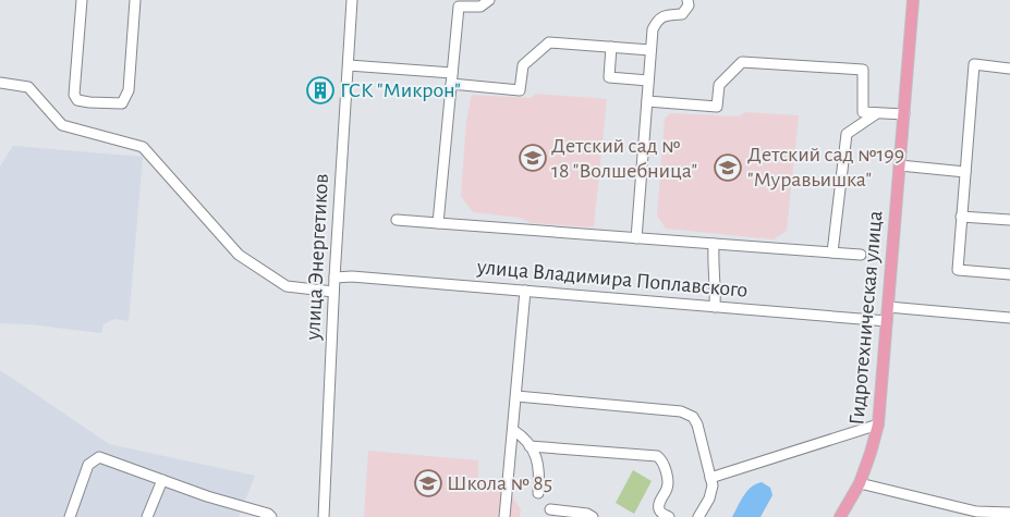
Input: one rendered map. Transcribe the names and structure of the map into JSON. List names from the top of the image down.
{
  "streets": {
    "main road": ["Гидротехническая улица"],
    "street": ["улица Энергетиков", "улица Владимира Поплавского"]
  },
  "crossings": [
    ["улица Энергетиков", "улица Владимира Поплавского"],
    ["улица Владимира Поплавского", "Гидротехническая улица"]
  ],
  "places": {
    "building": ["ГСК \"Микрон\""],
    "school or university": ["Детский сад № 18 \"Волшебница\"", "Детский сад №199 \"Муравьишка\"", "Школа № 85"]
  }
}
